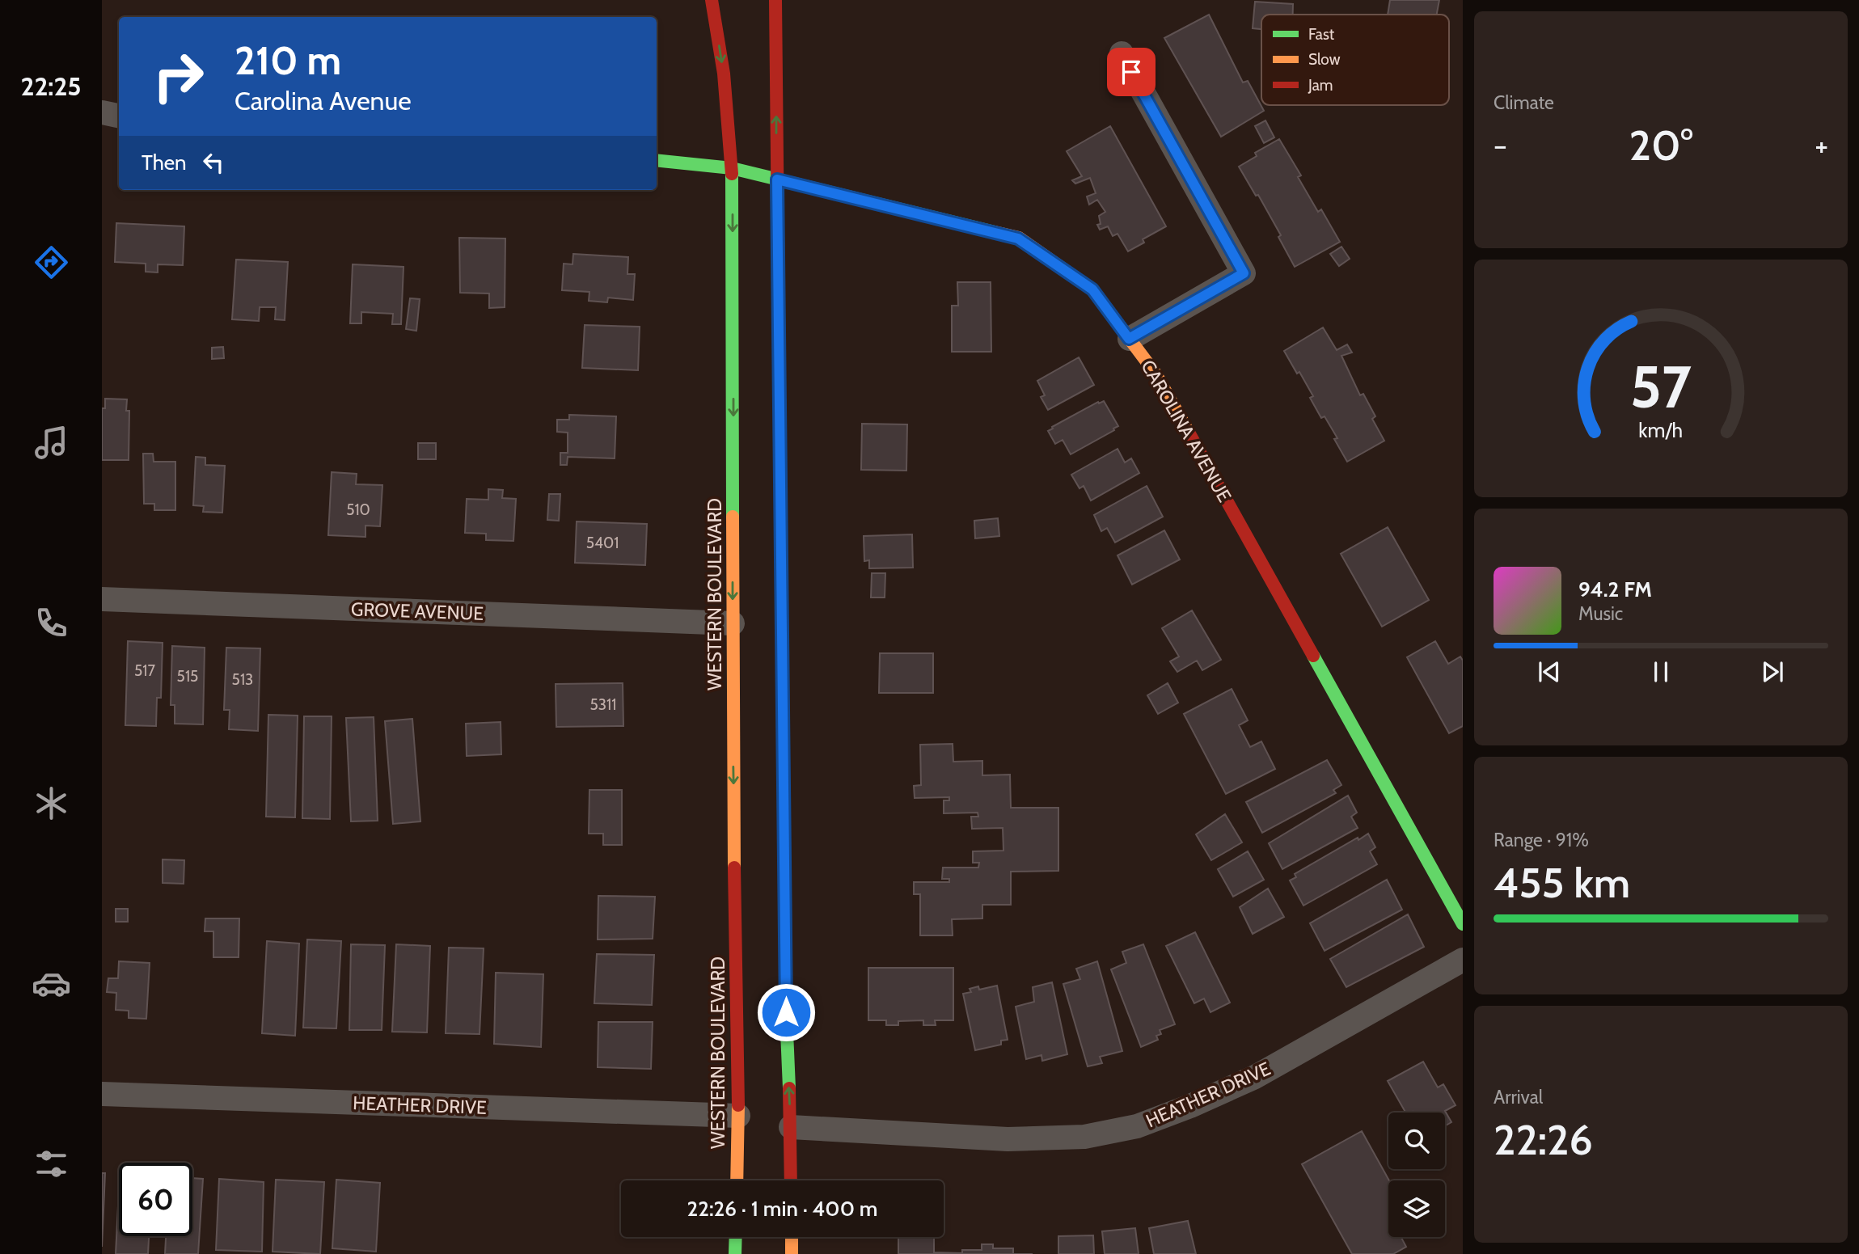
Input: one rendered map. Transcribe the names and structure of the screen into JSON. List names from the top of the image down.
{
  "streets": {
    "main road": ["CAROLINA AVENUE", "WESTERN BOULEVARD"],
    "street": ["GROVE AVENUE", "HEATHER DRIVE"]
  },
  "crossings": [
    ["CAROLINA AVENUE", "WESTERN BOULEVARD"],
    ["WESTERN BOULEVARD", "GROVE AVENUE"],
    ["WESTERN BOULEVARD", "HEATHER DRIVE"]
  ],
  "house_numbers": [
    "510",
    "5401",
    "517",
    "515",
    "513",
    "5311"
  ],
  "legend": ["Fast", "Slow", "Jam"],
  "page": {
    "tabs": "22:25",
    "tile": [
      "Climate",
      ["Range · 91%", "455 km"],
      ["Arrival", "22:26"]
    ],
    "turn": ["210 m", "Carolina Avenue"],
    "heat": ["−", "20°", "+"],
    "then": "Then",
    "song": ["94.2 FM", "Music"],
    "limit": "60",
    "trip": "22:26 · 1 min · 400 m",
    "gauge": ["57", "km/h"]
  }
}
